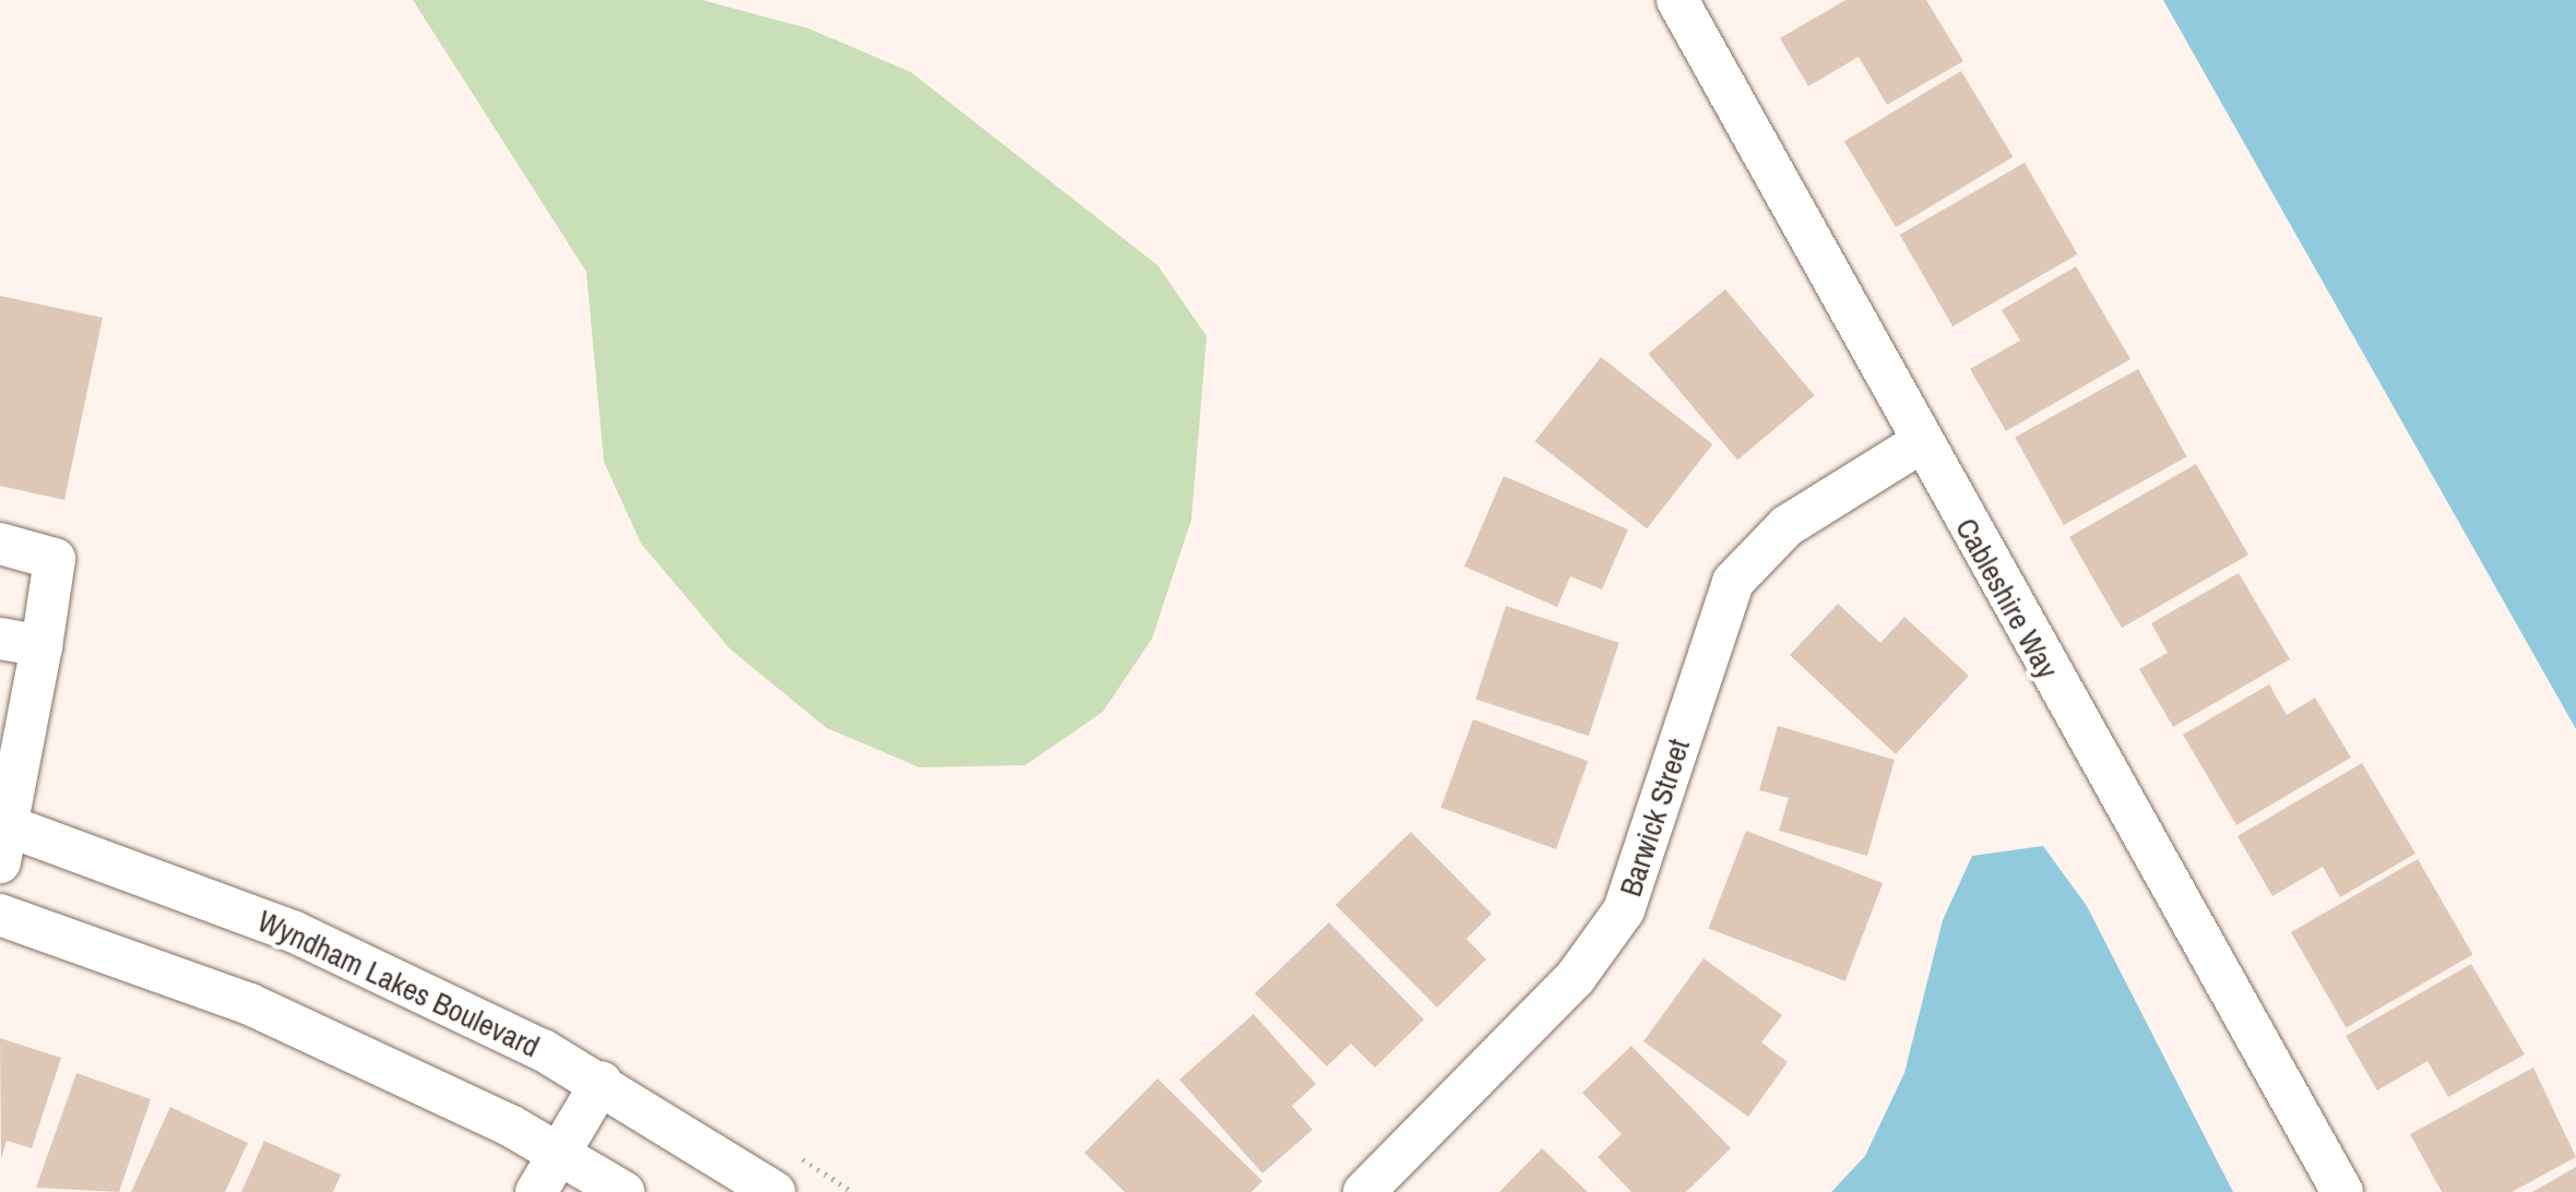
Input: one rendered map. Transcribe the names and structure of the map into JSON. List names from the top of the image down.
{
  "streets": {
    "street": ["Cableshire Way", "Barwick Street", "Wyndham Lakes Boulevard"]
  },
  "crossings": [
    ["Cableshire Way", "Barwick Street"]
  ]
}
